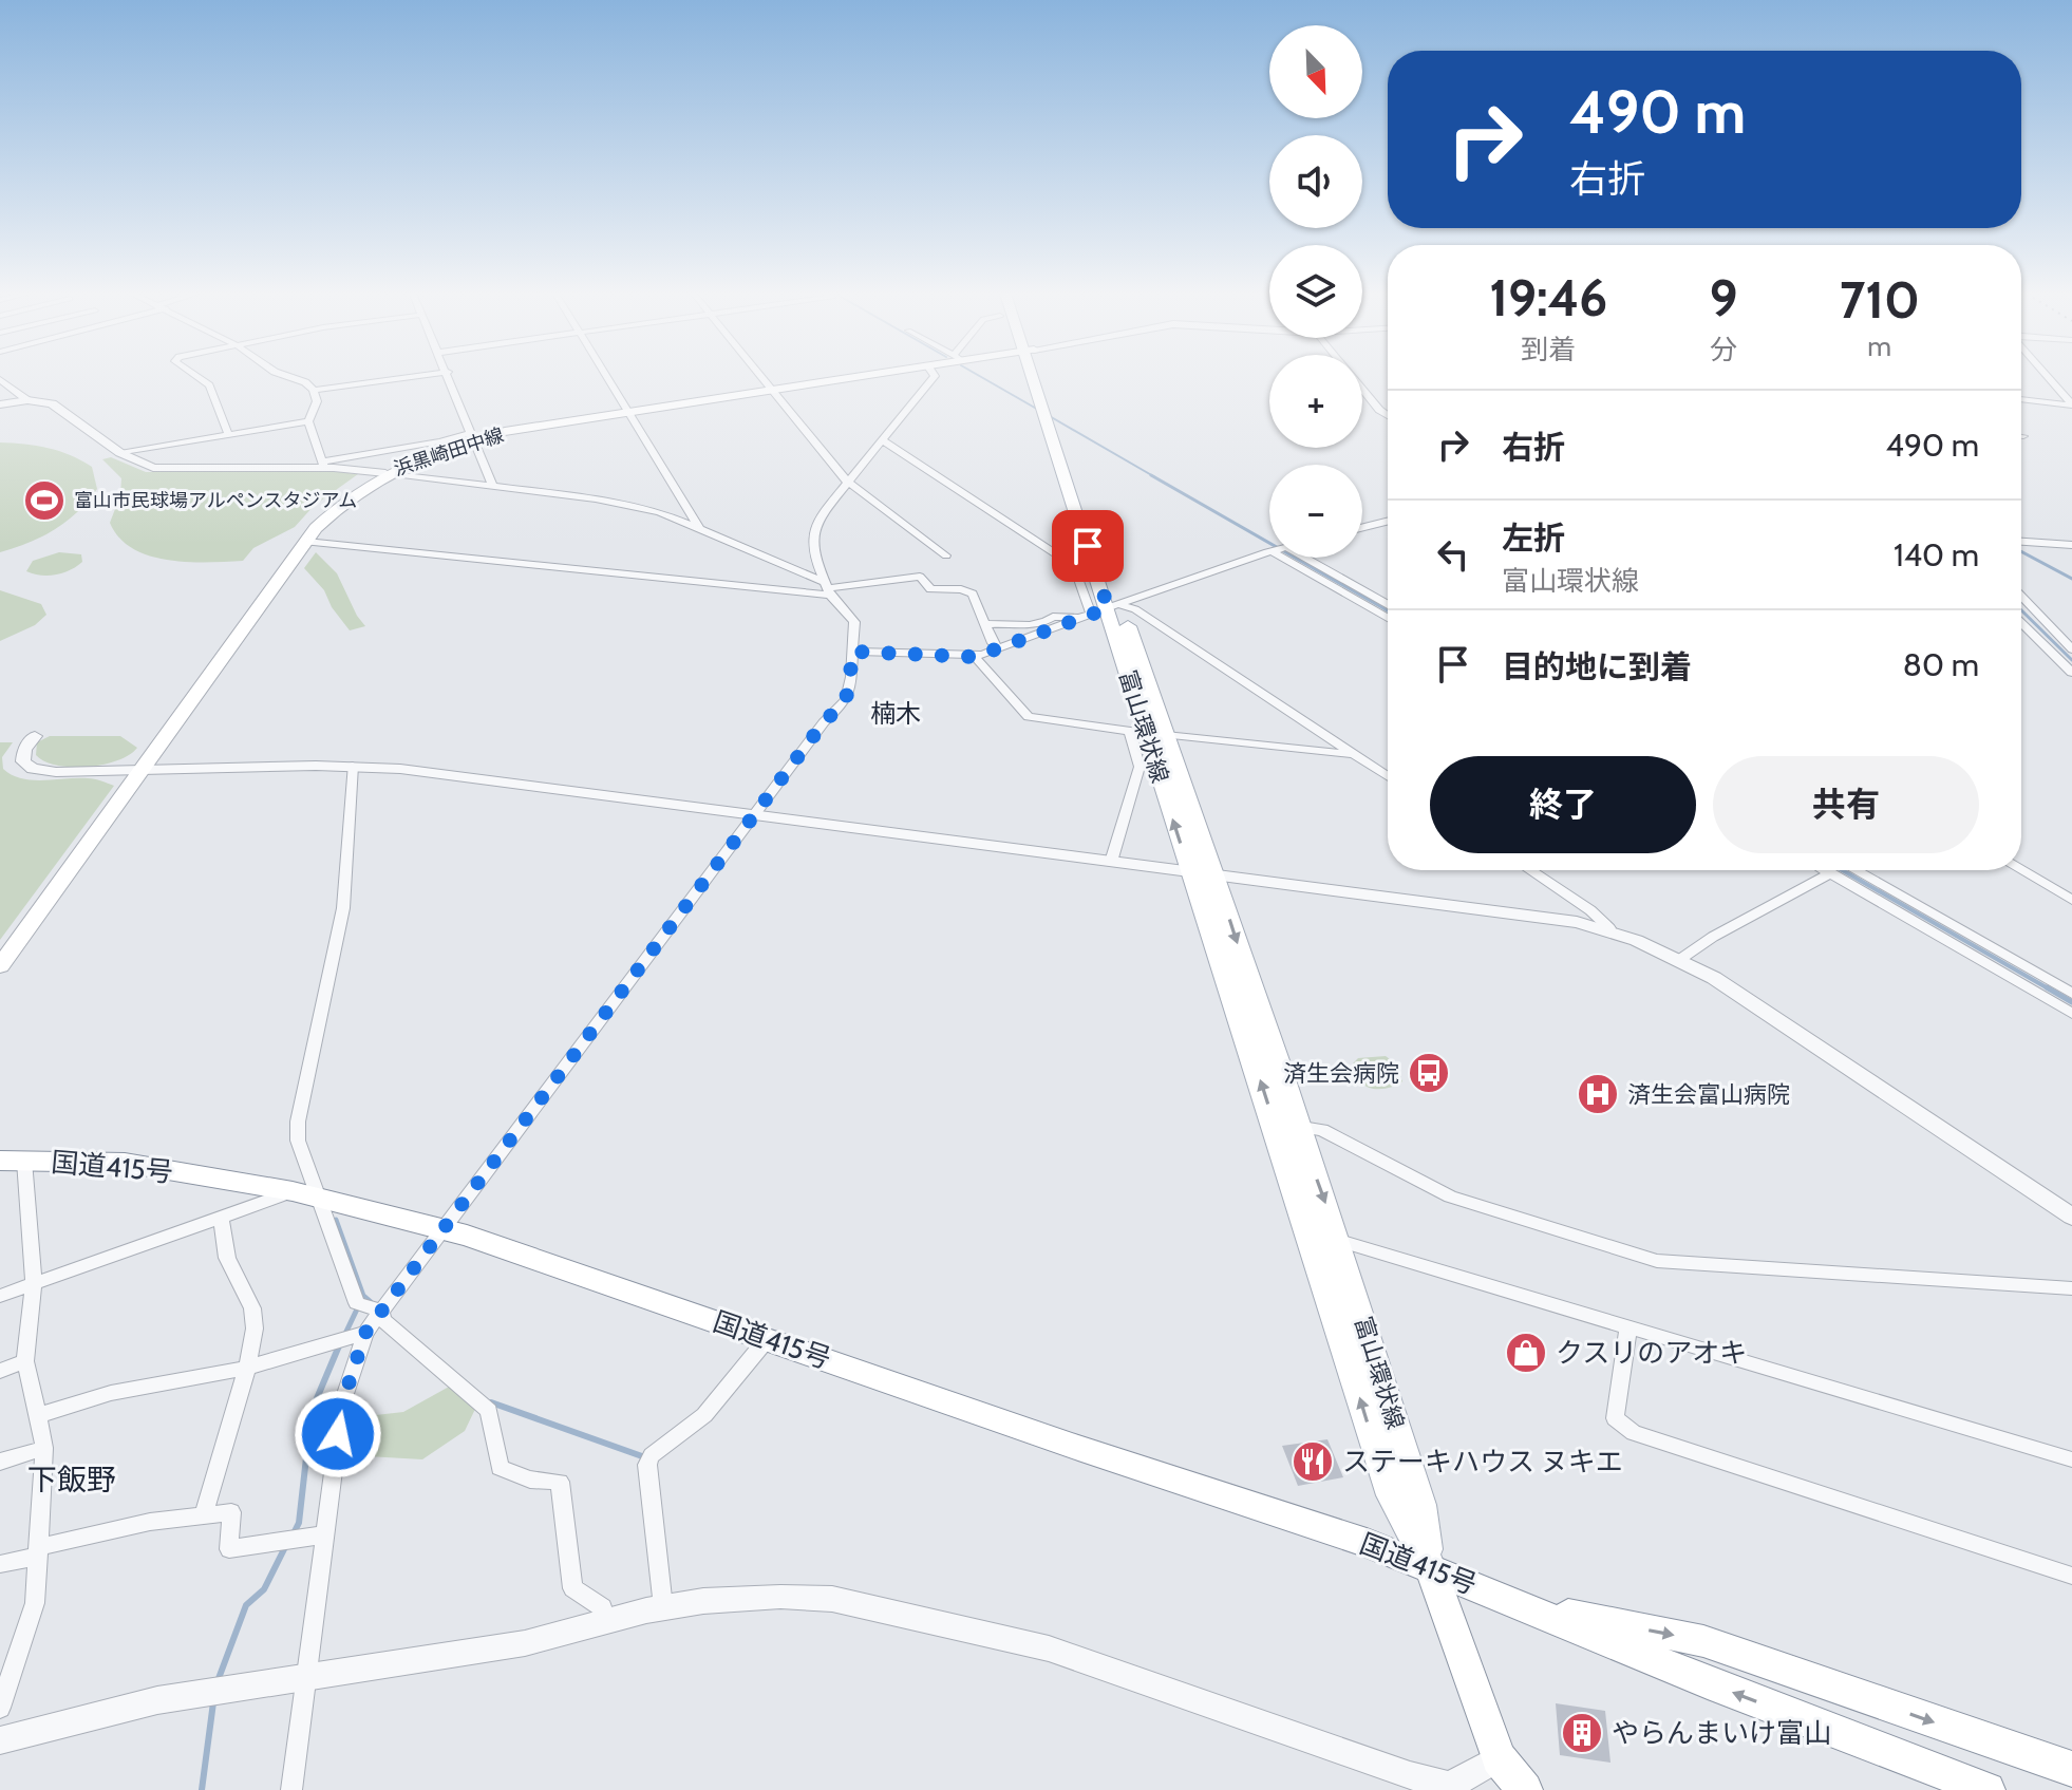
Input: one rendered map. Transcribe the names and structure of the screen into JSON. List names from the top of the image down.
{
  "streets": {
    "main road": ["浜黒崎田中線", "富山環状線", "国道415号"]
  },
  "crossings": [
    ["富山環状線", "国道415号"]
  ],
  "districts": ["楠木", "下飯野"],
  "places": {
    "sports": ["富山市民球場アルペンスタジアム"],
    "bus stop": ["済生会病院"],
    "hospital": ["済生会富山病院"],
    "shop": ["クスリのアオキ"],
    "restaurant": ["ステーキハウス ヌキエ"],
    "building": ["やらんまいけ富山"]
  },
  "north": "bottom right",
  "page": {
    "map_buttons": ["+", "−"],
    "turn": ["490 m", "右折"],
    "eta": [
      "19:46",
      "到着",
      "9",
      "分",
      "710",
      "m"
    ],
    "list": [
      {
        "name": "右折",
        "value": "490 m"
      },
      {
        "name": "左折",
        "note": "富山環状線",
        "value": "140 m"
      },
      {
        "name": "目的地に到着",
        "value": "80 m"
      }
    ],
    "buttons": ["終了", "共有"]
  }
}
